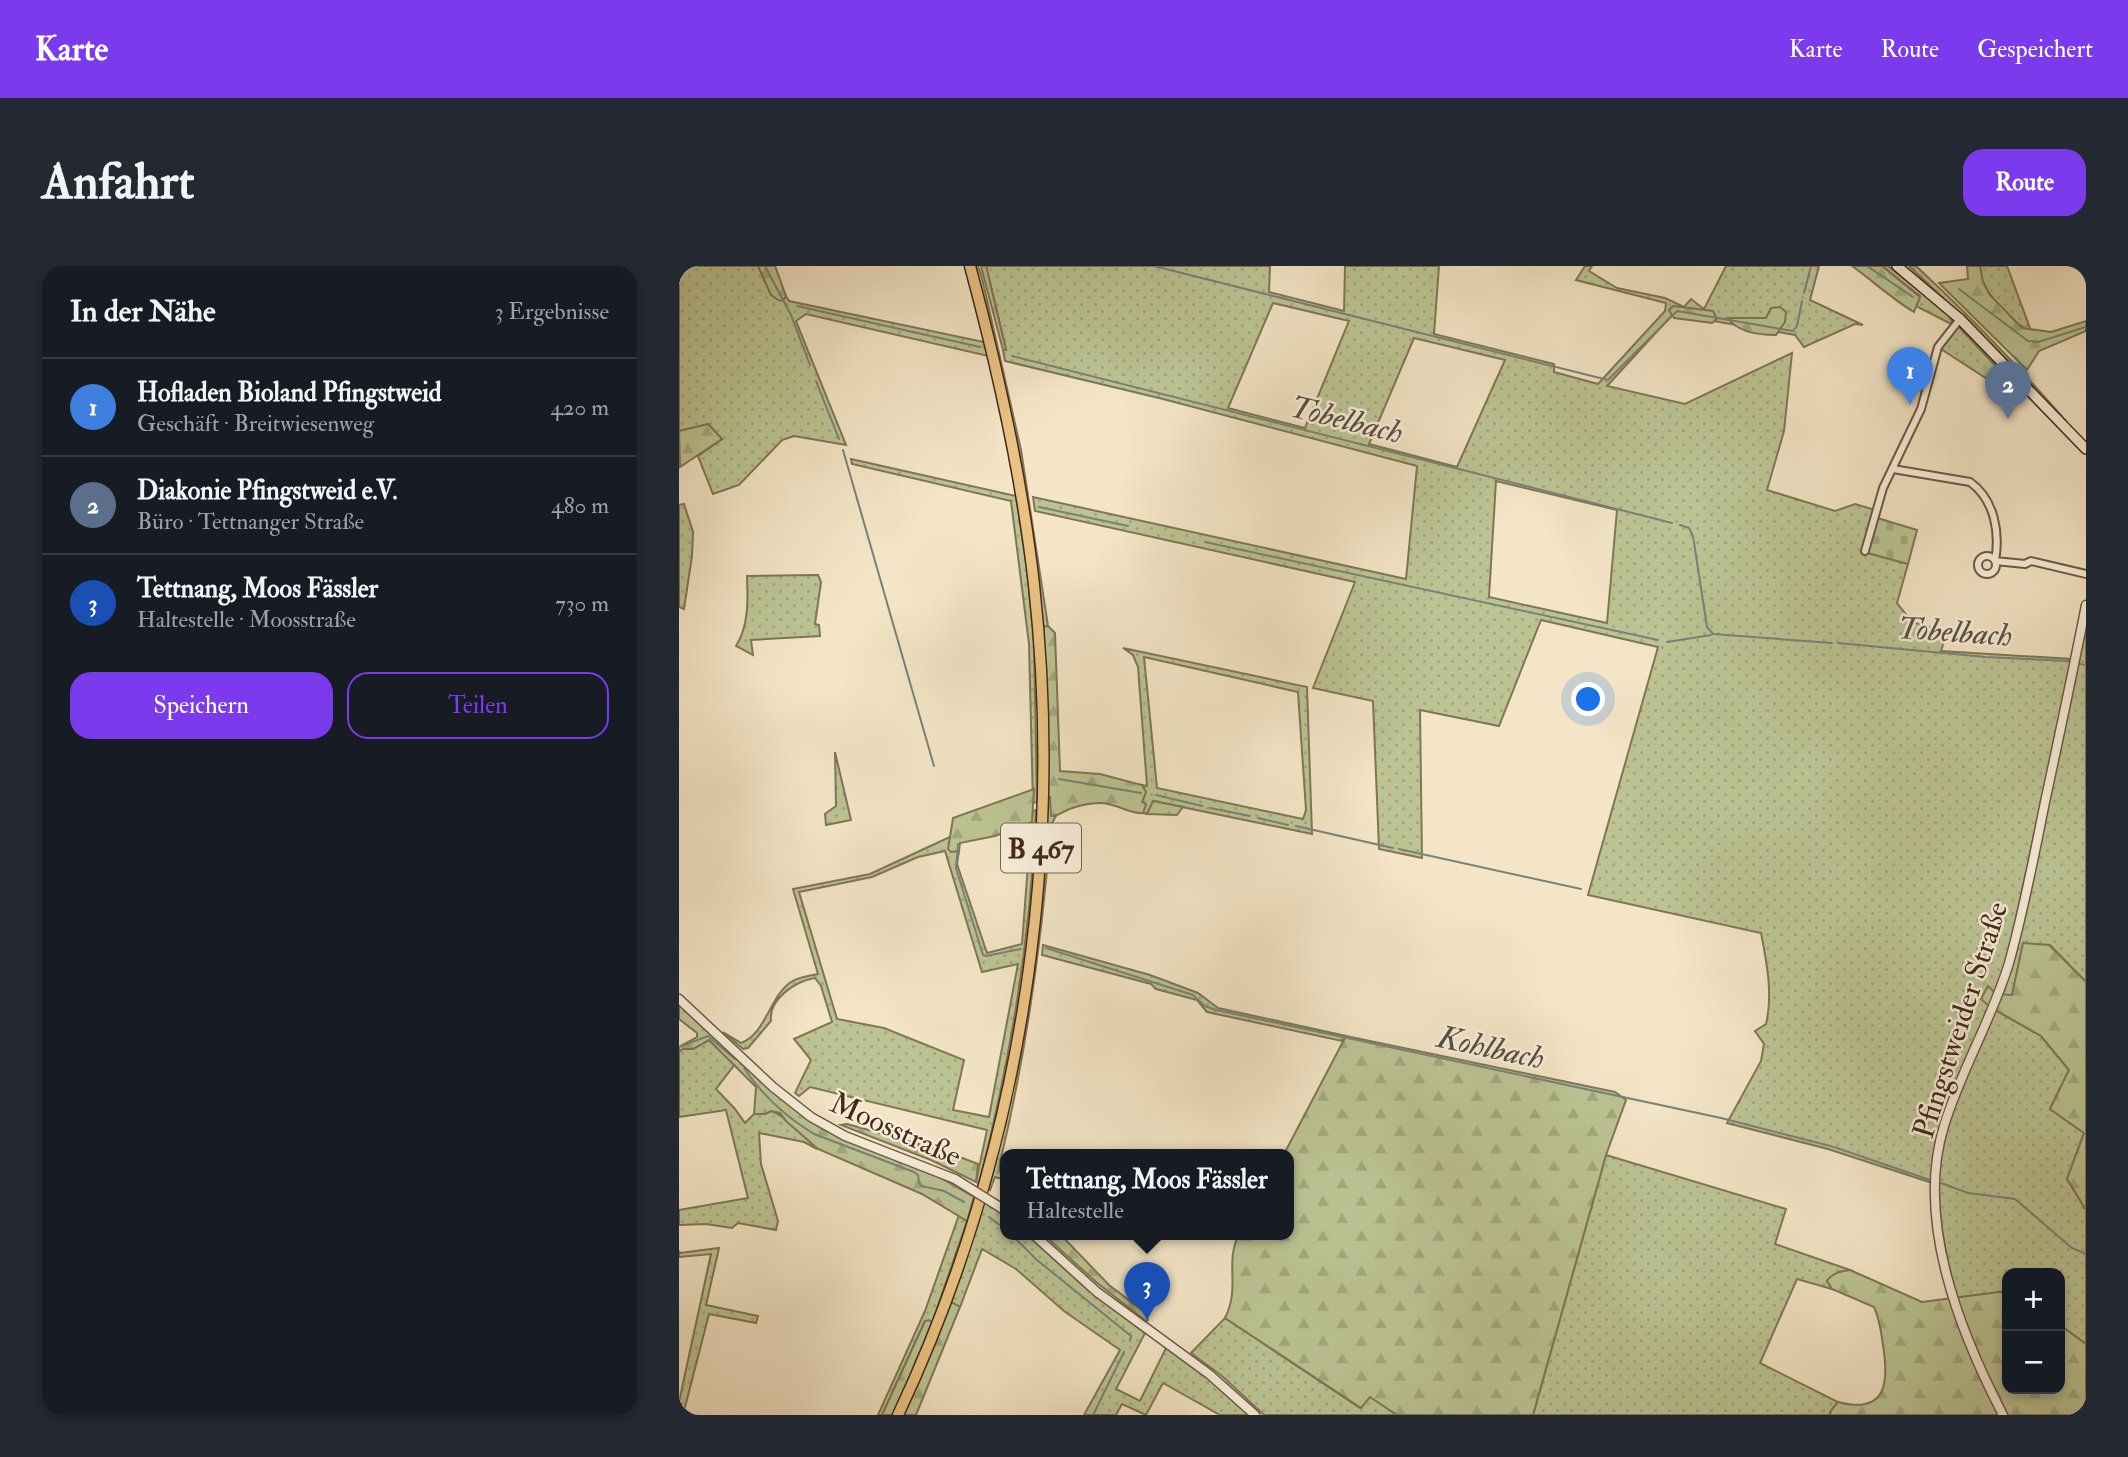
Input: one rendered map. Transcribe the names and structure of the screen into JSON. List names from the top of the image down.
{
  "streets": {
    "main road": ["B 467"],
    "street": ["Pfingstweider Straße", "Moosstraße"]
  },
  "water": ["Tobelbach", "Kohlbach"],
  "page": {
    "header": "Karte",
    "nav": ["Karte", "Route", "Gespeichert"],
    "buttons": [
      "Route",
      ["Speichern", "Teilen"]
    ],
    "title": "Anfahrt",
    "heading": ["In der Nähe", "3 Ergebnisse"],
    "pins": ["1", "2", "3"],
    "list": [
      {
        "mark": "1",
        "name": "Hofladen Bioland Pfingstweid",
        "note": "Geschäft · Breitwiesenweg",
        "value": "420 m"
      },
      {
        "mark": "2",
        "name": "Diakonie Pfingstweid e.V.",
        "note": "Büro · Tettnanger Straße",
        "value": "480 m"
      },
      {
        "mark": "3",
        "name": "Tettnang, Moos Fässler",
        "note": "Haltestelle · Moosstraße",
        "value": "730 m"
      }
    ],
    "popup": ["Tettnang, Moos Fässler", "Haltestelle"],
    "map_buttons": ["+", "−"]
  }
}
